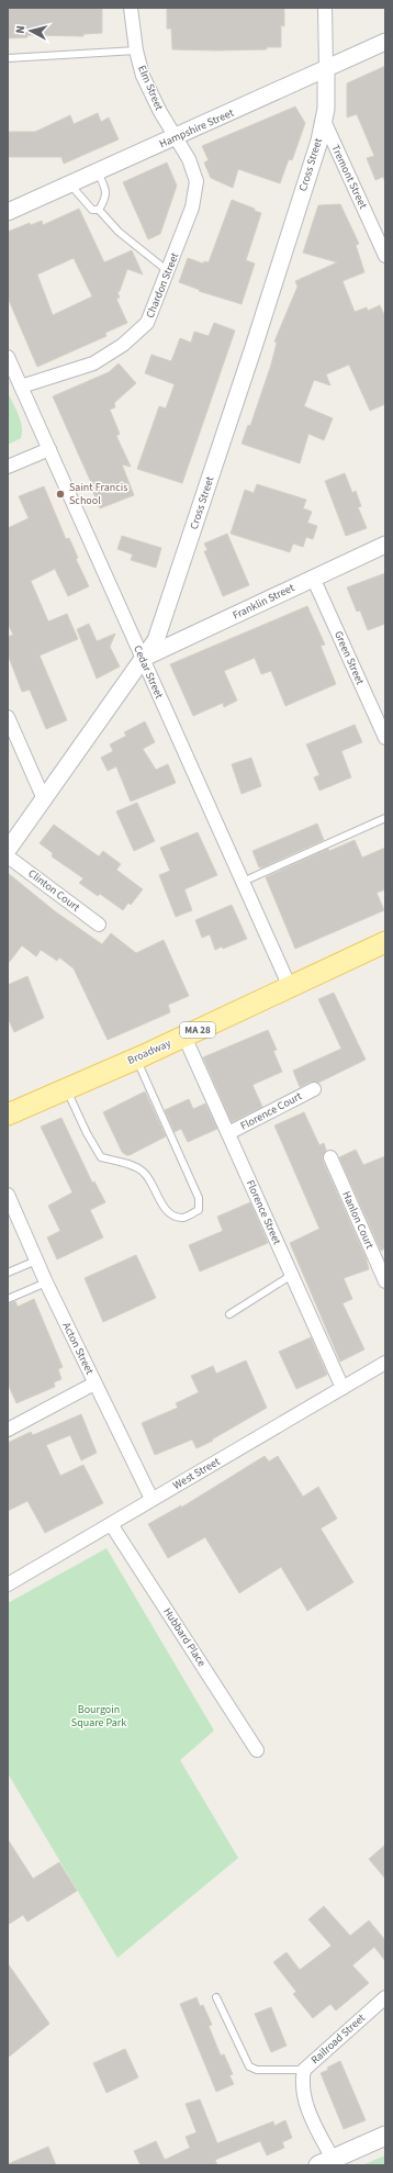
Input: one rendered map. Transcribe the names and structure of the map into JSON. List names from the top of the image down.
{
  "streets": {
    "main road": ["MA 28", "Broadway"],
    "street": [
      "Elm Street",
      "Hampshire Street",
      "Cross Street",
      "Tremont Street",
      "Chardon Street",
      "Franklin Street",
      "Green Street",
      "Cedar Street",
      "Clinton Court",
      "Florence Court",
      "Florence Street",
      "Hanlon Court",
      "Acton Street",
      "West Street",
      "Hubbard Place",
      "Railroad Street"
    ]
  },
  "crossings": [
    ["Elm Street", "Hampshire Street"],
    ["Elm Street", "Chardon Street"],
    ["Hampshire Street", "Chardon Street"],
    ["Cross Street", "Tremont Street"],
    ["Cross Street", "Franklin Street"],
    ["Cross Street", "Cedar Street"],
    ["Chardon Street", "Cedar Street"],
    ["Franklin Street", "Green Street"],
    ["Franklin Street", "Cedar Street"],
    ["Cedar Street", "Broadway"],
    ["Broadway", "Florence Street"],
    ["Florence Court", "Florence Street"],
    ["Florence Street", "West Street"],
    ["Acton Street", "West Street"],
    ["West Street", "Hubbard Place"]
  ],
  "parks": ["Bourgoin Square Park"],
  "places": ["Saint Francis School"],
  "north": "left"
}
